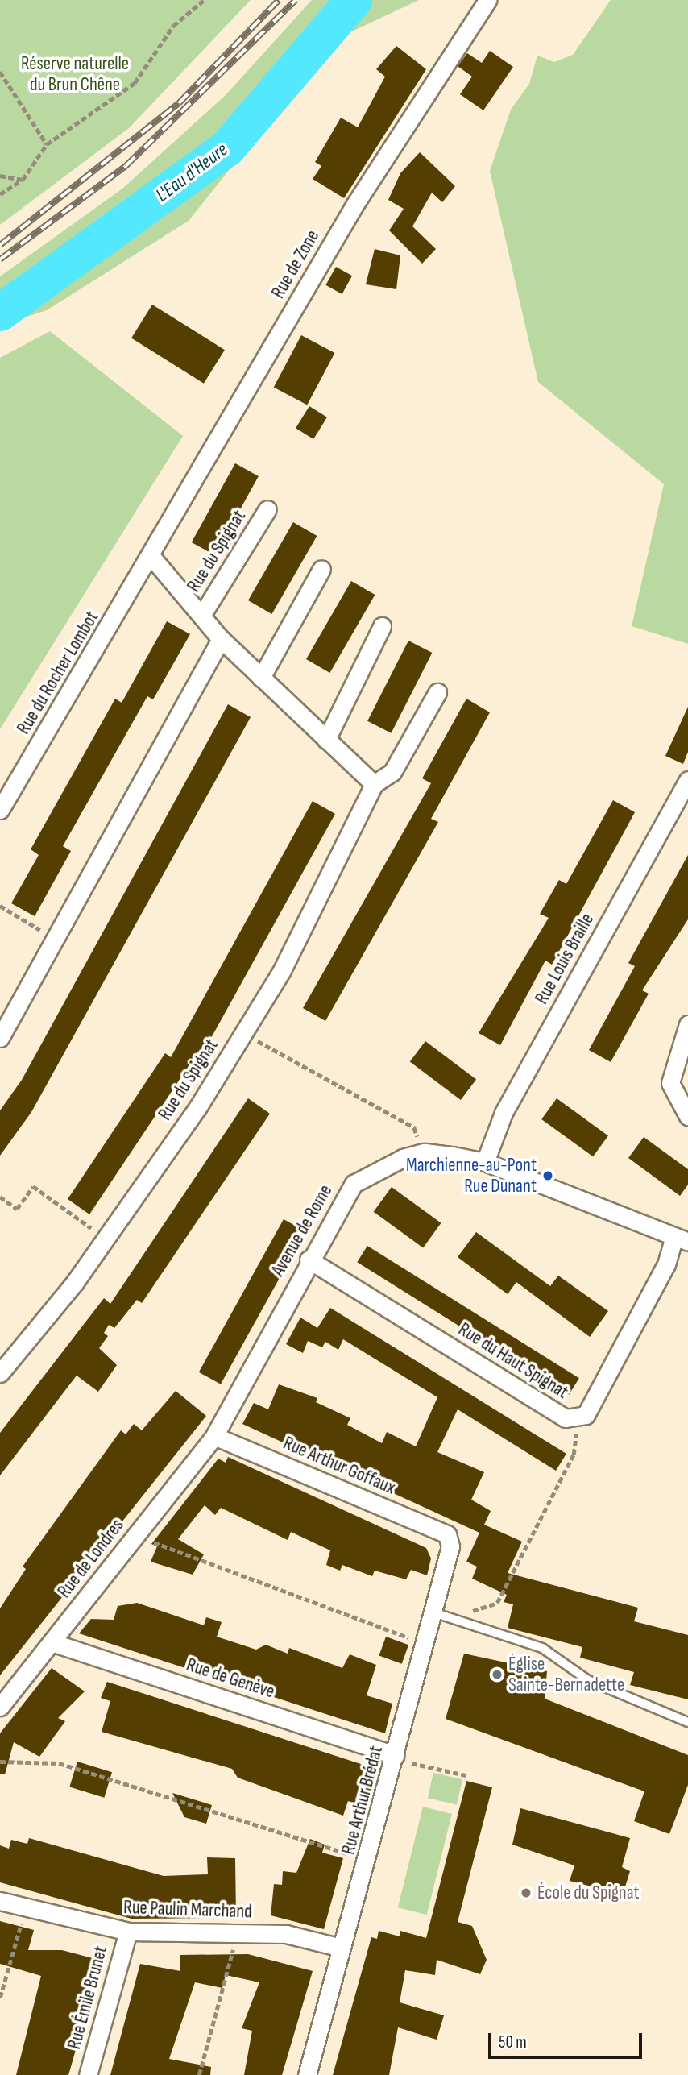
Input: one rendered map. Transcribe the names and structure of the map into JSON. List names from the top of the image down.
{
  "streets": {
    "street": [
      "Rue de Zone",
      "Rue du Spignat",
      "Rue du Rocher Lombot",
      "Rue Louis Braille",
      "Avenue de Rome",
      "Rue du Haut Spignat",
      "Rue Arthur Goffaux",
      "Rue de Londres",
      "Rue de Genève",
      "Rue Arthur Brédat",
      "Rue Paulin Marchand",
      "Rue Émile Brunet"
    ]
  },
  "crossings": [
    ["Rue de Zone", "Rue du Spignat"],
    ["Rue de Zone", "Rue du Rocher Lombot"],
    ["Rue du Spignat", "Rue du Rocher Lombot"],
    ["Rue Louis Braille", "Avenue de Rome"],
    ["Avenue de Rome", "Rue du Haut Spignat"],
    ["Avenue de Rome", "Rue Arthur Goffaux"],
    ["Avenue de Rome", "Rue de Londres"],
    ["Rue Arthur Goffaux", "Rue de Londres"],
    ["Rue Arthur Goffaux", "Rue Arthur Brédat"],
    ["Rue de Londres", "Rue de Genève"],
    ["Rue de Genève", "Rue Arthur Brédat"],
    ["Rue Arthur Brédat", "Rue Paulin Marchand"],
    ["Rue Paulin Marchand", "Rue Émile Brunet"]
  ],
  "water": ["L'Eau d'Heure"],
  "parks": ["Réserve naturelle du Brun Chêne"],
  "places": ["Marchienne-au-Pont Rue Dunant", "Église Sainte-Bernadette", "École du Spignat"],
  "scale_bar": "50 m"
}
